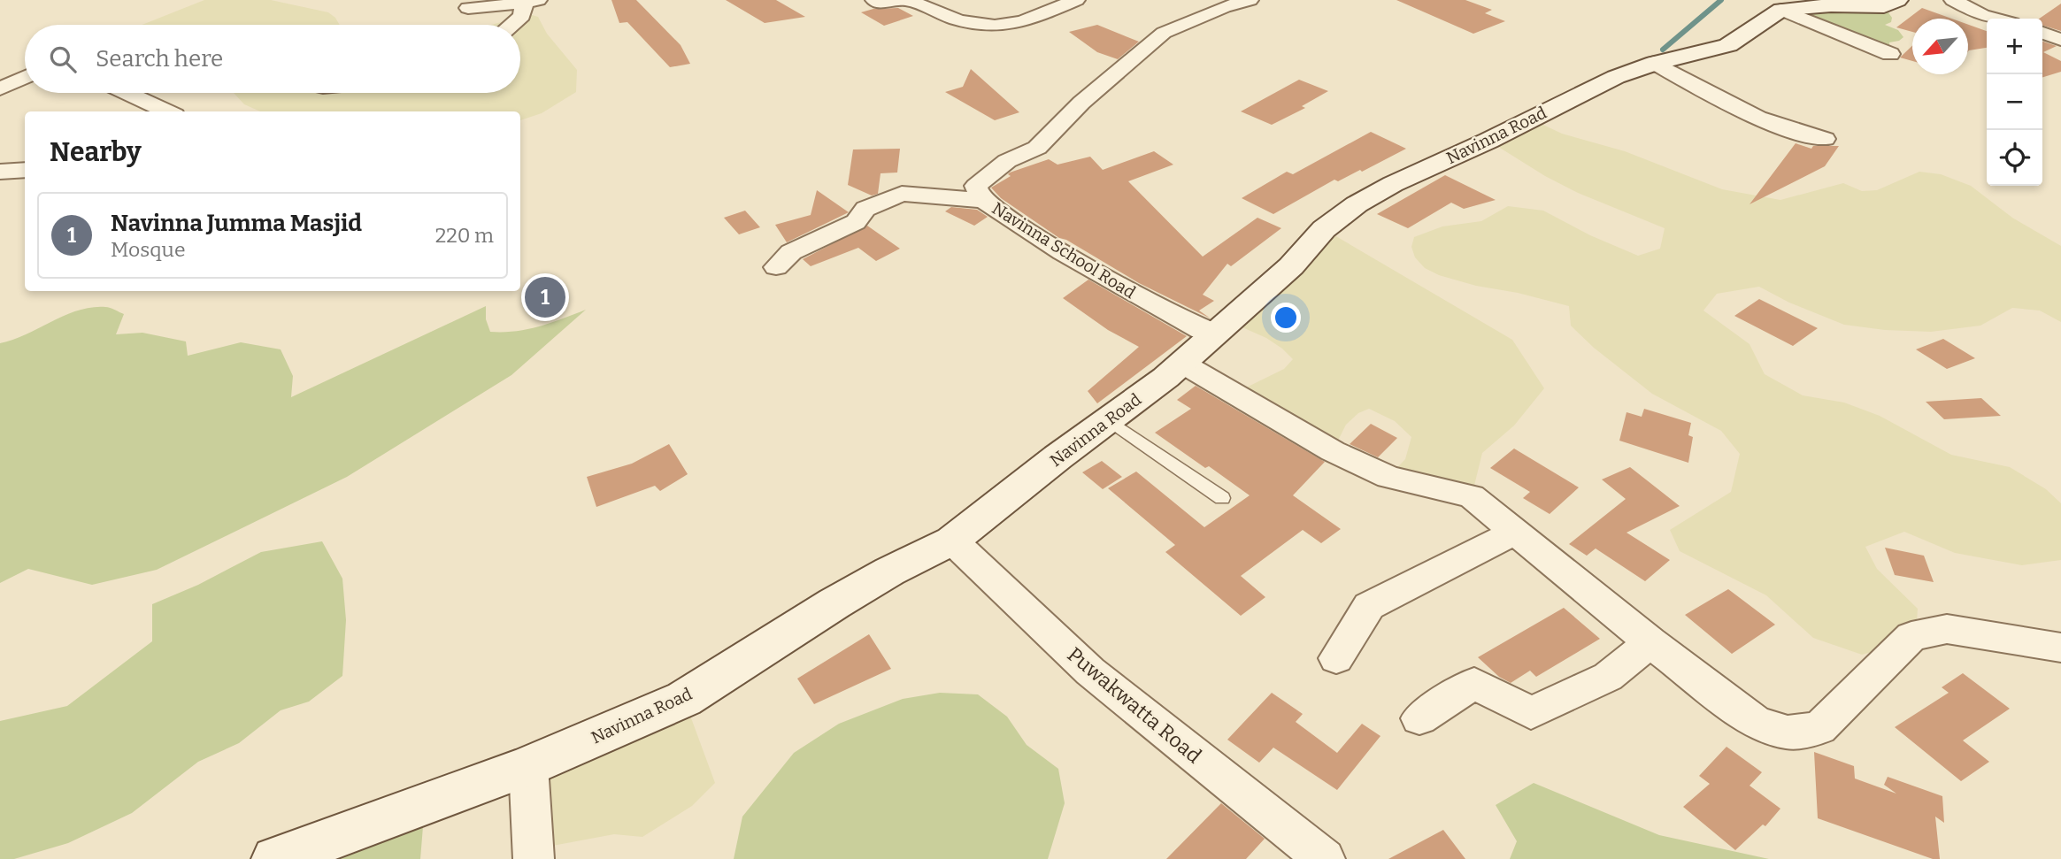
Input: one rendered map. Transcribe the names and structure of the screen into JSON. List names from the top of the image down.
{
  "streets": {
    "street": ["Navinna Road", "Navinna School Road", "Puwakwatta Road"]
  },
  "crossings": [
    ["Navinna Road", "Navinna School Road"],
    ["Navinna Road", "Puwakwatta Road"]
  ],
  "north": "bottom left",
  "page": {
    "map_buttons": ["+", "−"],
    "search": "Search here",
    "heading": "Nearby",
    "list": [
      {
        "mark": "1",
        "name": "Navinna Jumma Masjid",
        "note": "Mosque",
        "value": "220 m"
      }
    ],
    "pins": "1"
  }
}
